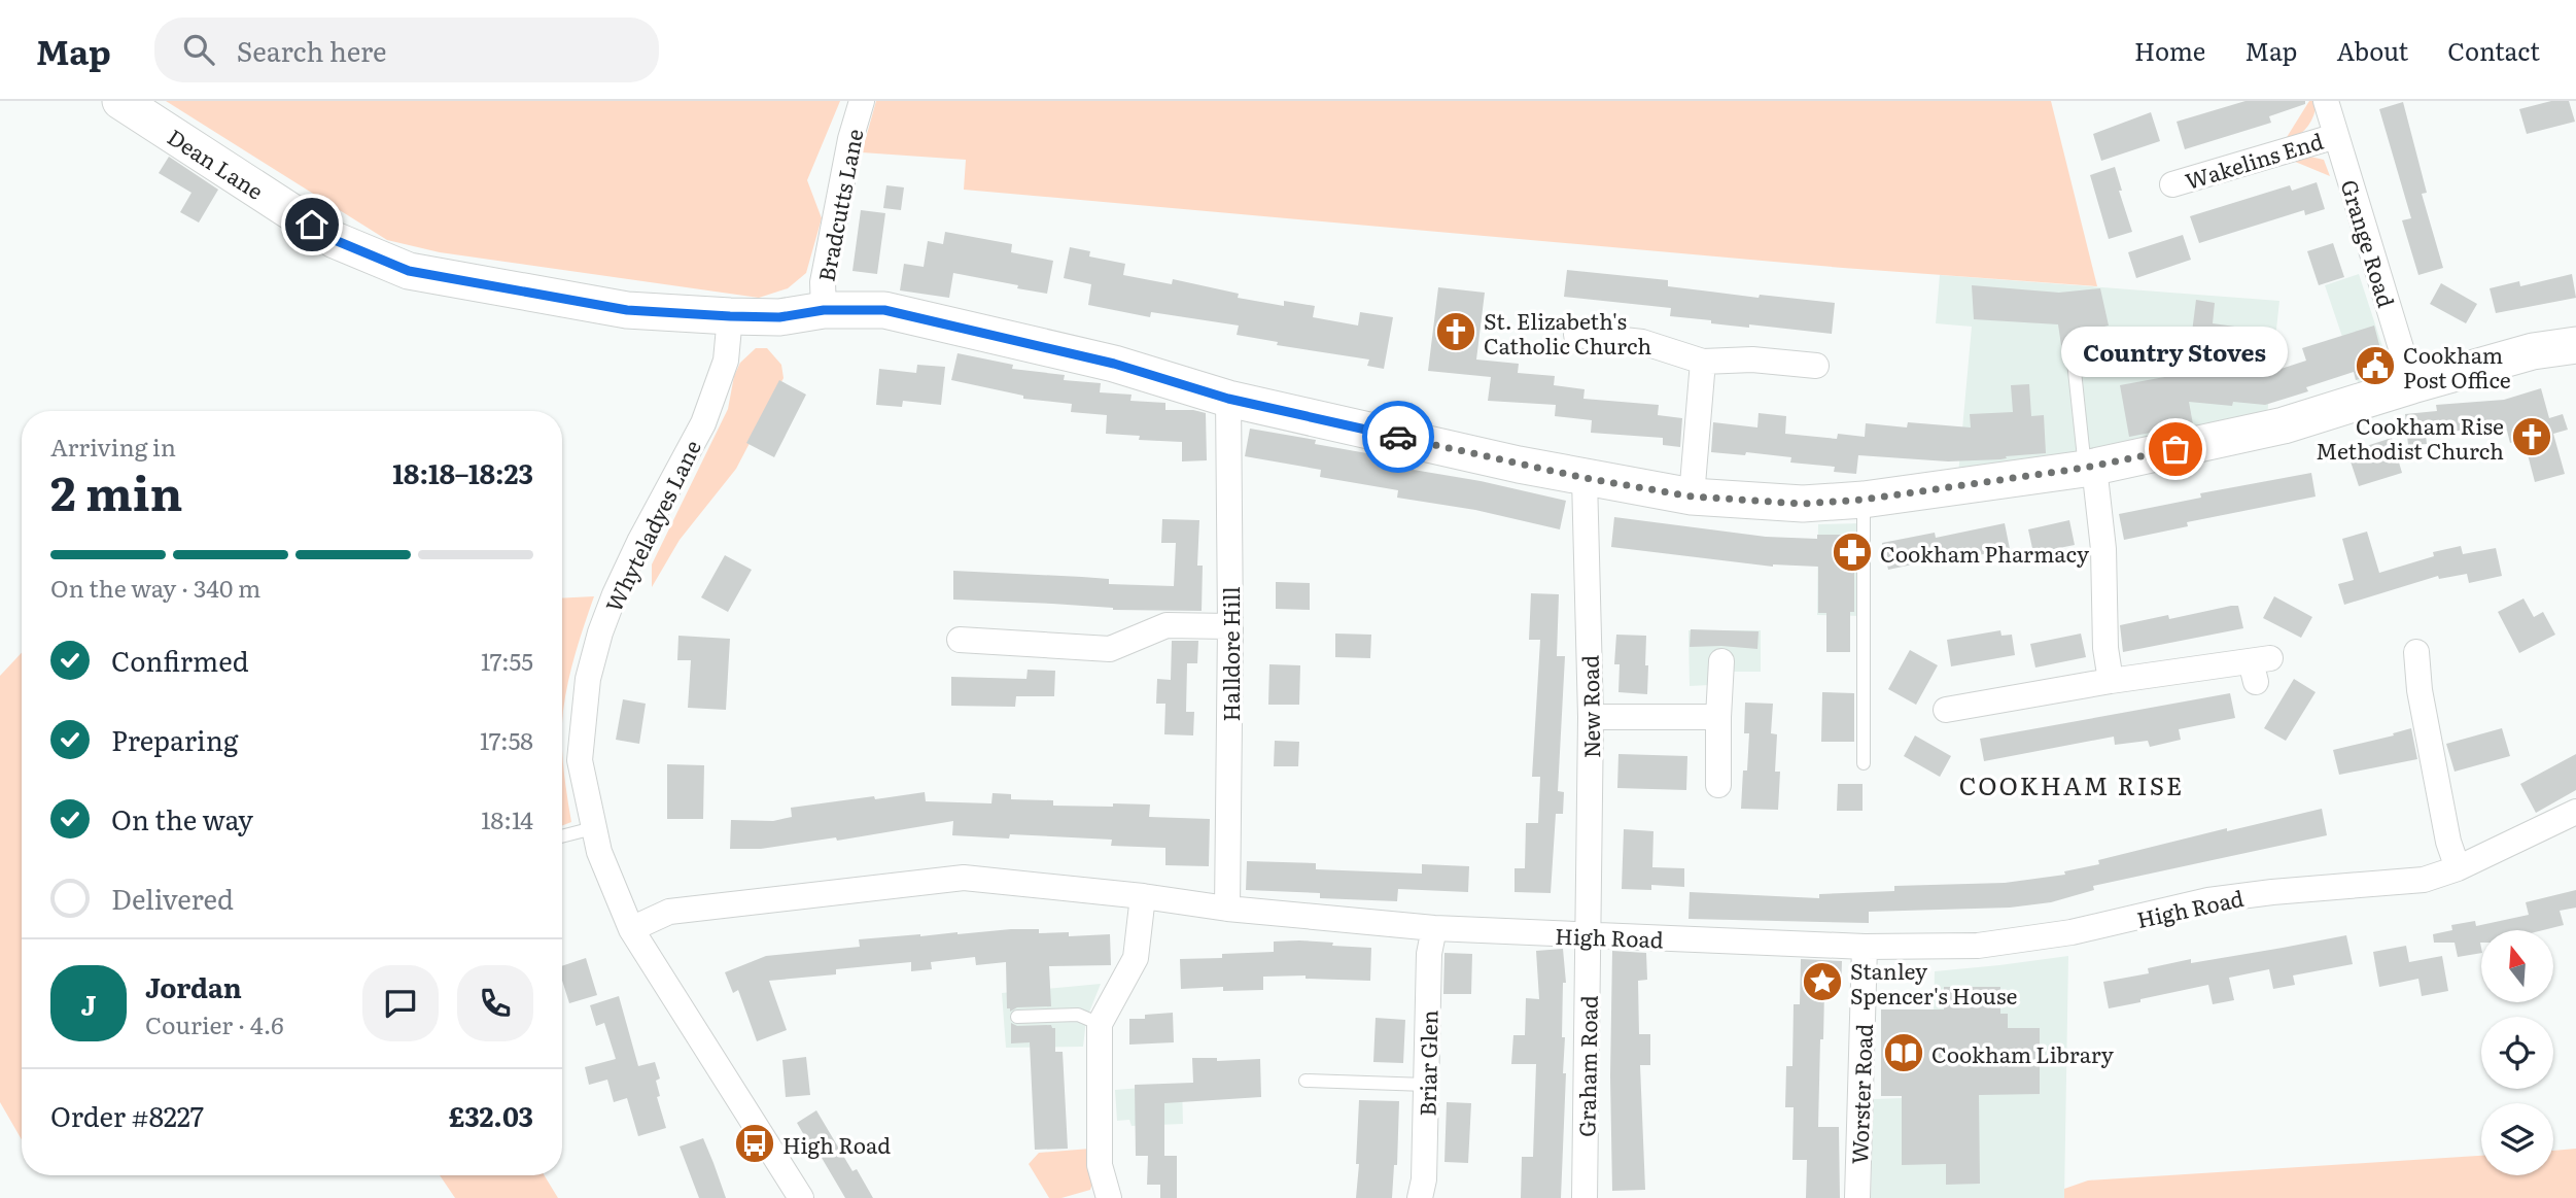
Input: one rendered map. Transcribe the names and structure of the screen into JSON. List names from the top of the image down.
{
  "streets": {
    "street": [
      "Wakelins End",
      "Dean Lane",
      "Bradcutts Lane",
      "Grange Road",
      "Whyteladyes Lane",
      "Halldore Hill",
      "New Road",
      "High Road",
      "Briar Glen",
      "Graham Road",
      "Worster Road"
    ]
  },
  "crossings": [
    ["Wakelins End", "Grange Road"],
    ["Dean Lane", "Bradcutts Lane"],
    ["Dean Lane", "Grange Road"],
    ["Dean Lane", "Whyteladyes Lane"],
    ["Dean Lane", "Halldore Hill"],
    ["Dean Lane", "New Road"],
    ["Whyteladyes Lane", "High Road"],
    ["Halldore Hill", "High Road"],
    ["New Road", "High Road"],
    ["New Road", "Graham Road"],
    ["High Road", "Briar Glen"],
    ["High Road", "Graham Road"],
    ["High Road", "Worster Road"]
  ],
  "districts": ["COOKHAM RISE"],
  "places": {
    "church": ["St. Elizabeth's Catholic Church", "Cookham Rise Methodist Church"],
    "public building": ["Cookham Post Office"],
    "other": ["Country Stoves"],
    "pharmacy": ["Cookham Pharmacy"],
    "place": ["Stanley Spencer's House"],
    "library": ["Cookham Library"],
    "bus stop": ["High Road"]
  },
  "north": "top",
  "page": {
    "header": "Map",
    "search": "Search here",
    "nav": [
      "Home",
      "Map",
      "About",
      "Contact"
    ],
    "bubble": "Country Stoves",
    "heading": ["2 min", "Arriving in", "18:18–18:23"],
    "panel": [
      "Jordan",
      "Courier · 4.6",
      "Order #8227",
      "£32.03"
    ],
    "bar": "On the way · 340 m",
    "list": [
      ["Confirmed", "17:55"],
      ["Preparing", "17:58"],
      ["On the way", "18:14"],
      "Delivered"
    ],
    "round": "J"
  }
}
